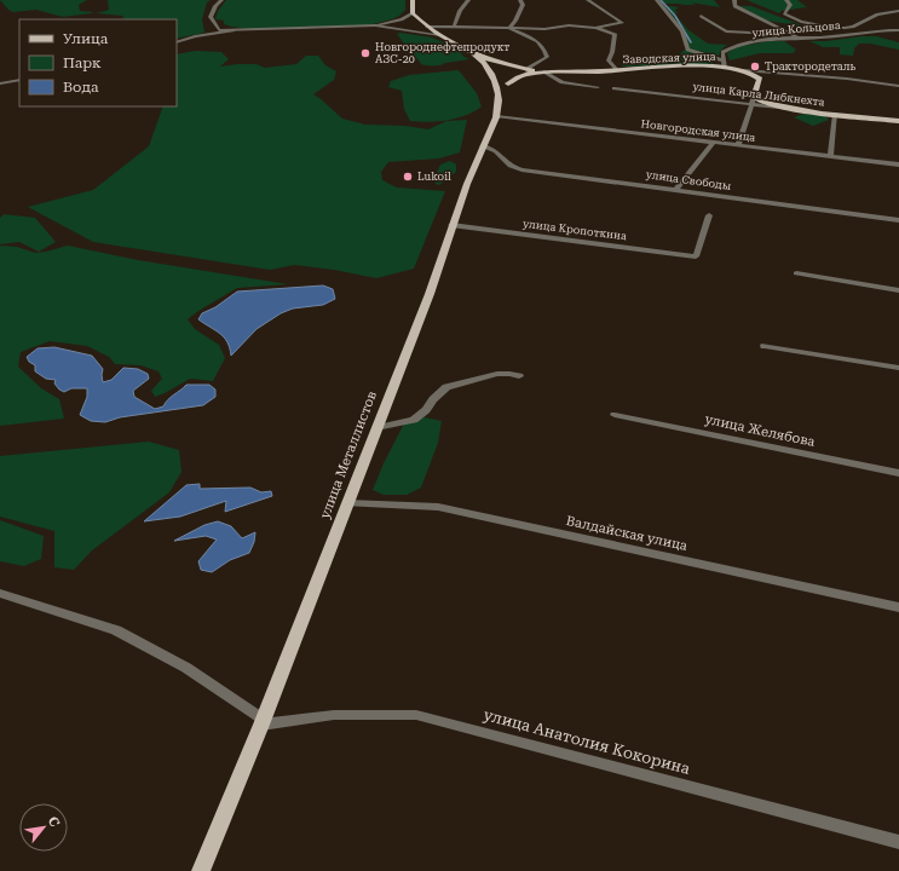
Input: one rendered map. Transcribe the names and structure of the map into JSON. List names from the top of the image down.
{
  "streets": {
    "main road": ["Заводская улица", "улица Карла Либкнехта", "улица Металлистов"],
    "street": [
      "улица Кольцова",
      "Новгородская улица",
      "улица Свободы",
      "улица Кропоткина",
      "улица Желябова",
      "Валдайская улица",
      "улица Анатолия Кокорина"
    ]
  },
  "crossings": [
    ["улица Кольцова", "Заводская улица"],
    ["Новгородская улица", "улица Металлистов"],
    ["улица Свободы", "улица Металлистов"],
    ["улица Кропоткина", "улица Металлистов"],
    ["улица Металлистов", "Валдайская улица"],
    ["улица Металлистов", "улица Анатолия Кокорина"]
  ],
  "places": ["Новгороднефтепродукт АЗС-20", "Трактородеталь", "Lukoil"],
  "legend": ["Улица", "Парк", "Вода"],
  "north": "top right"
}
